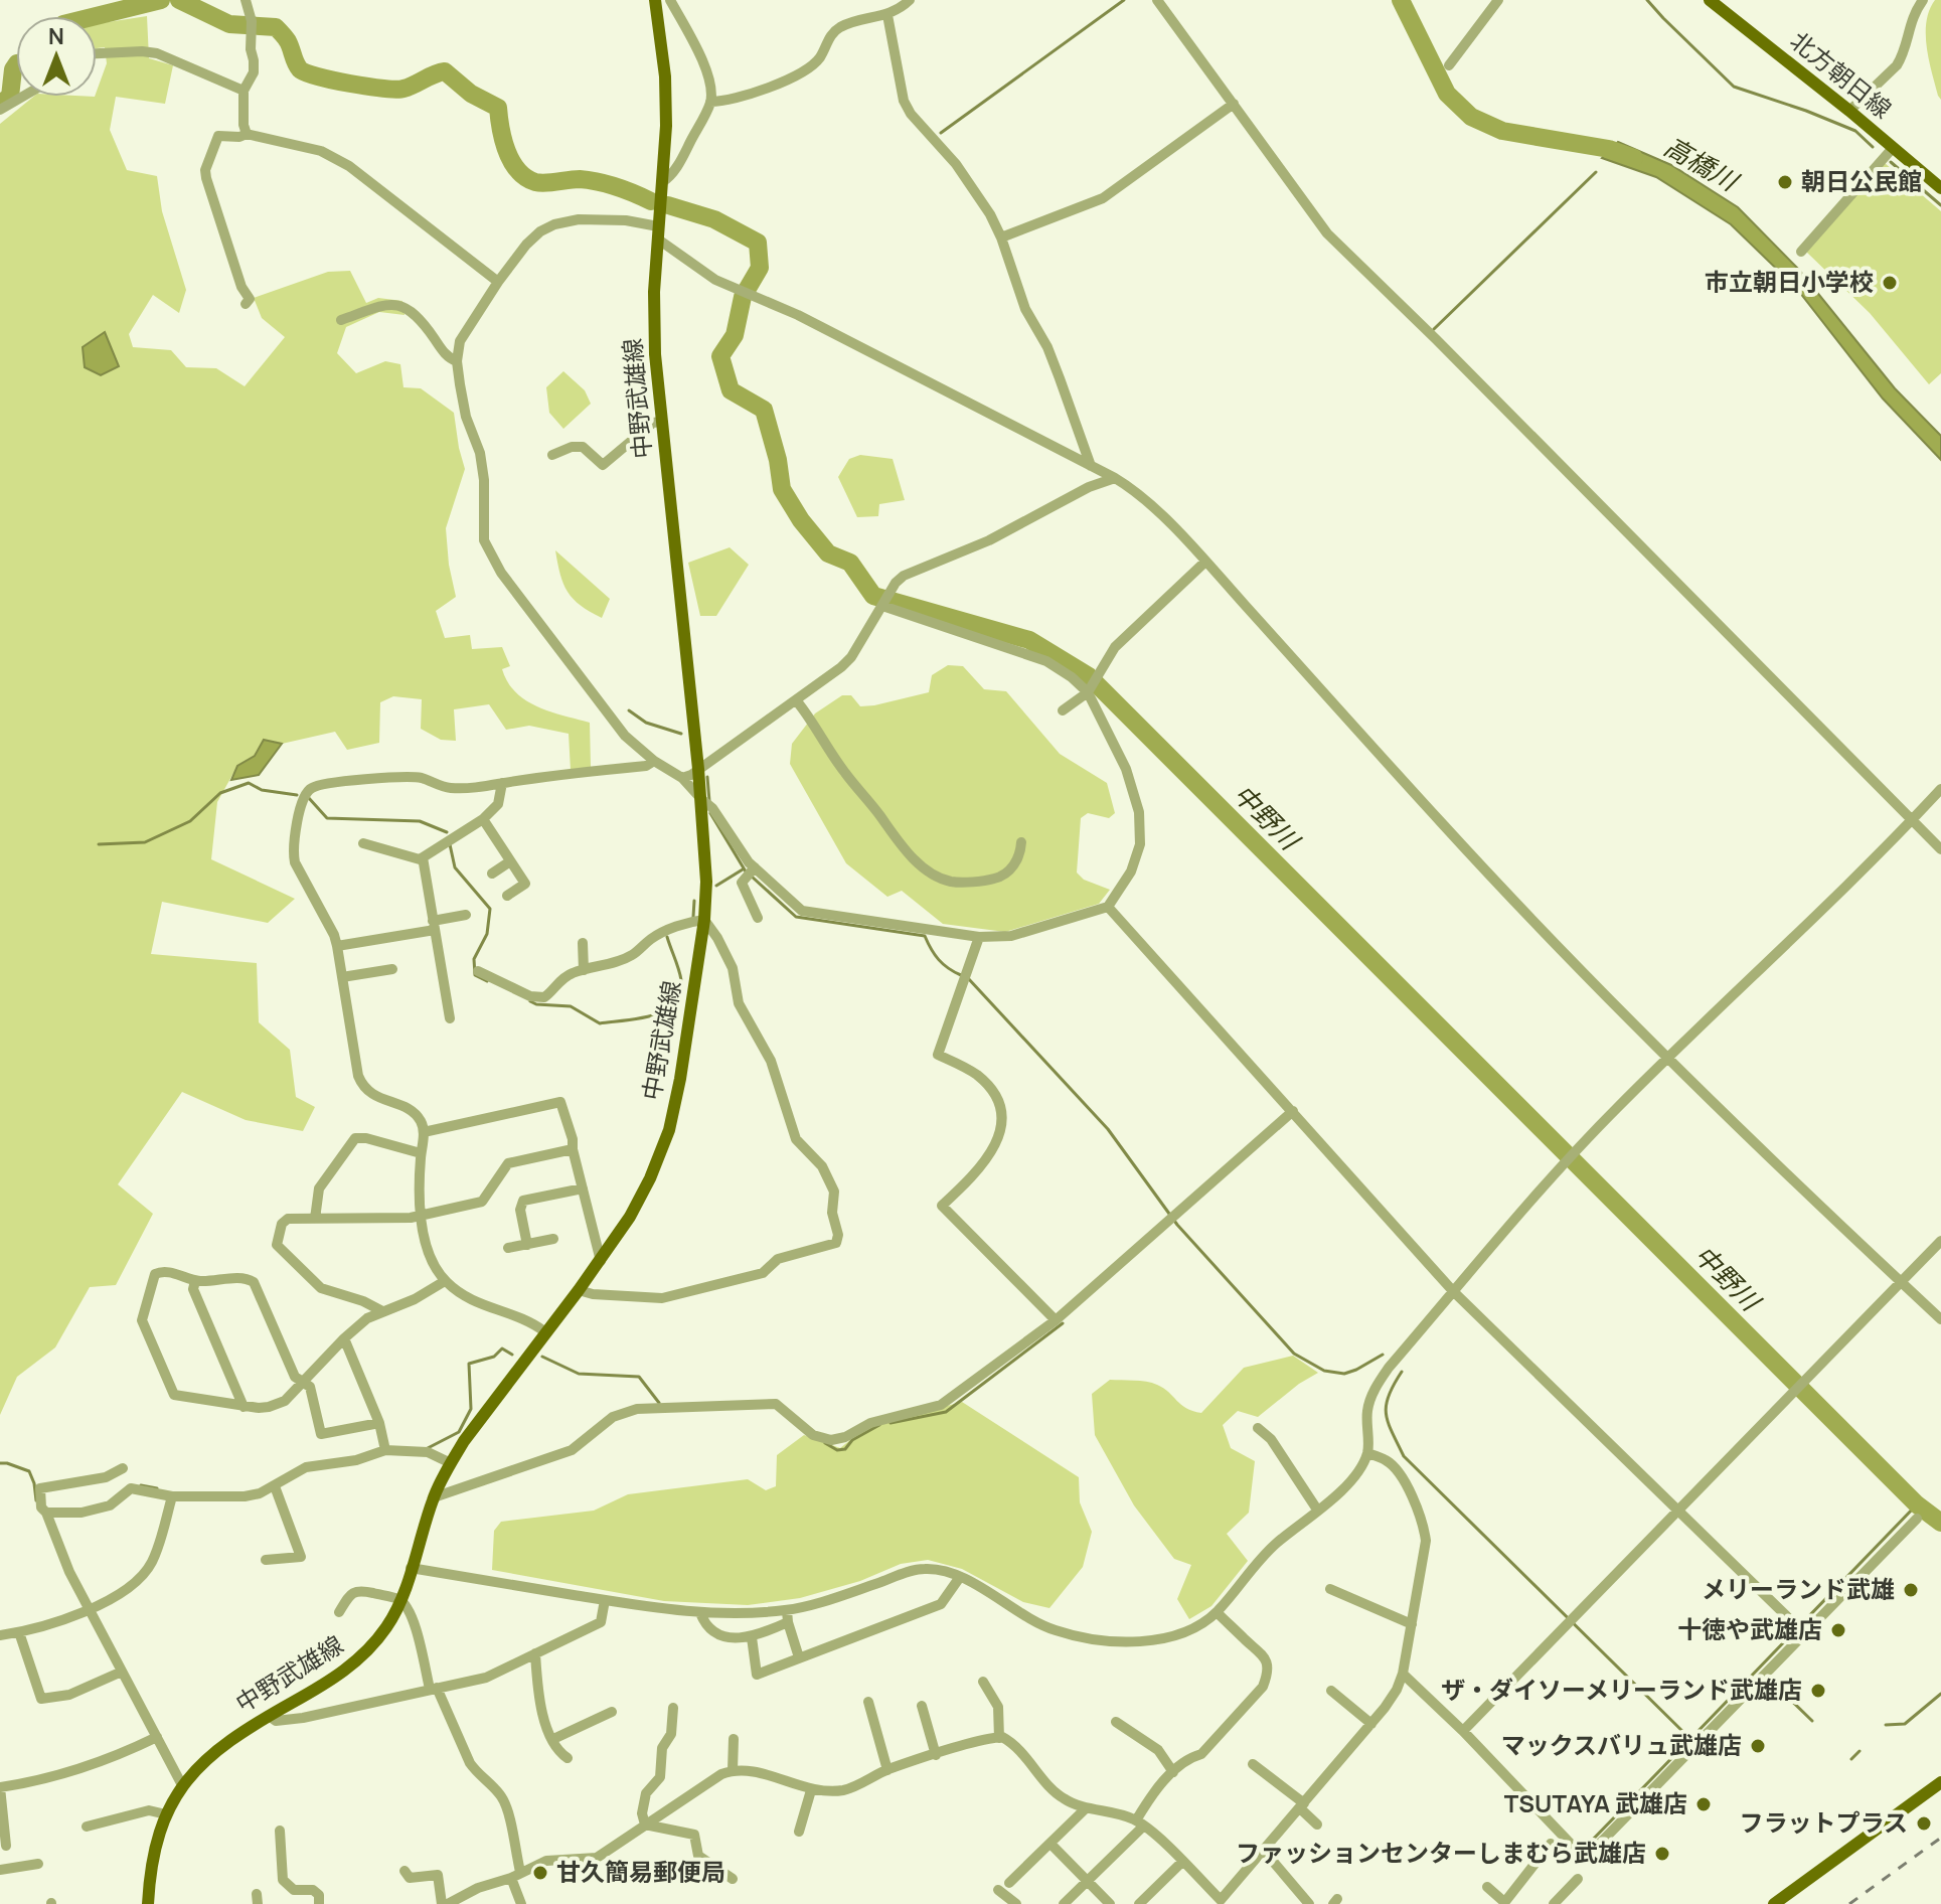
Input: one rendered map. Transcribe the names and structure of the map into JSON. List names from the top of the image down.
{
  "streets": {
    "main road": ["北方朝日線", "中野武雄線"]
  },
  "water": ["高橋川", "中野川"],
  "places": [
    "朝日公民館",
    "市立朝日小学校",
    "メリーランド武雄",
    "十徳や武雄店",
    "ザ・ダイソーメリーランド武雄店",
    "マックスバリュ武雄店",
    "TSUTAYA 武雄店",
    "フラットプラス",
    "ファッションセンターしまむら武雄店",
    "甘久簡易郵便局"
  ],
  "north": "top"
}
